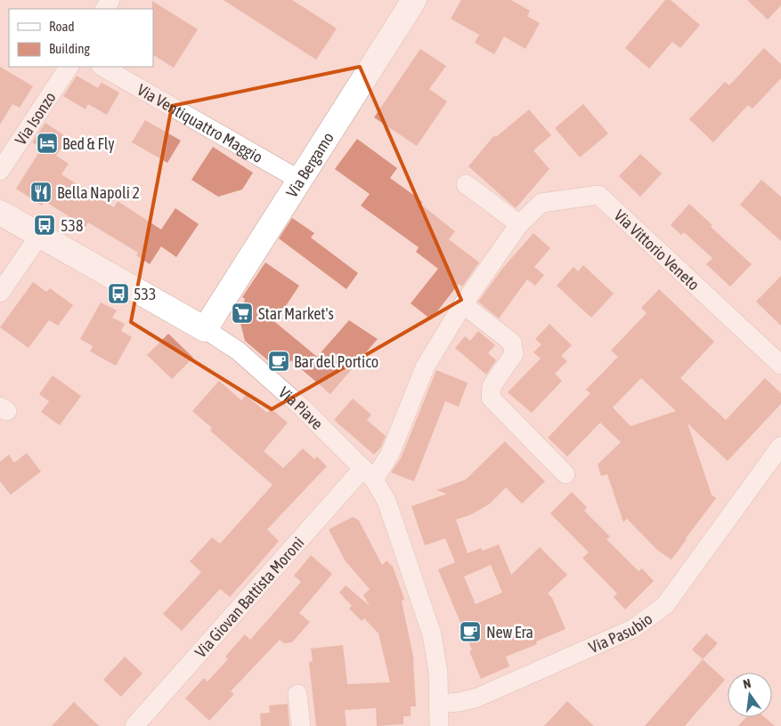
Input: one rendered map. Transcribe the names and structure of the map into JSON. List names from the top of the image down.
{
  "streets": {
    "street": [
      "Via Isonzo",
      "Via Ventiquattro Maggio",
      "Via Bergamo",
      "Via Vittorio Veneto",
      "Via Piave",
      "Via Giovan Battista Moroni",
      "Via Pasubio"
    ]
  },
  "crossings": [
    ["Via Ventiquattro Maggio", "Via Bergamo"],
    ["Via Bergamo", "Via Piave"],
    ["Via Vittorio Veneto", "Via Piave"],
    ["Via Vittorio Veneto", "Via Giovan Battista Moroni"],
    ["Via Piave", "Via Giovan Battista Moroni"],
    ["Via Piave", "Via Pasubio"]
  ],
  "places": {
    "hotel": ["Bed & Fly"],
    "restaurant": ["Bella Napoli 2"],
    "bus stop": ["538", "533"],
    "supermarket": ["Star Market's"],
    "cafe": ["Bar del Portico", "New Era"]
  },
  "legend": ["Road", "Building"],
  "north": "top"
}
